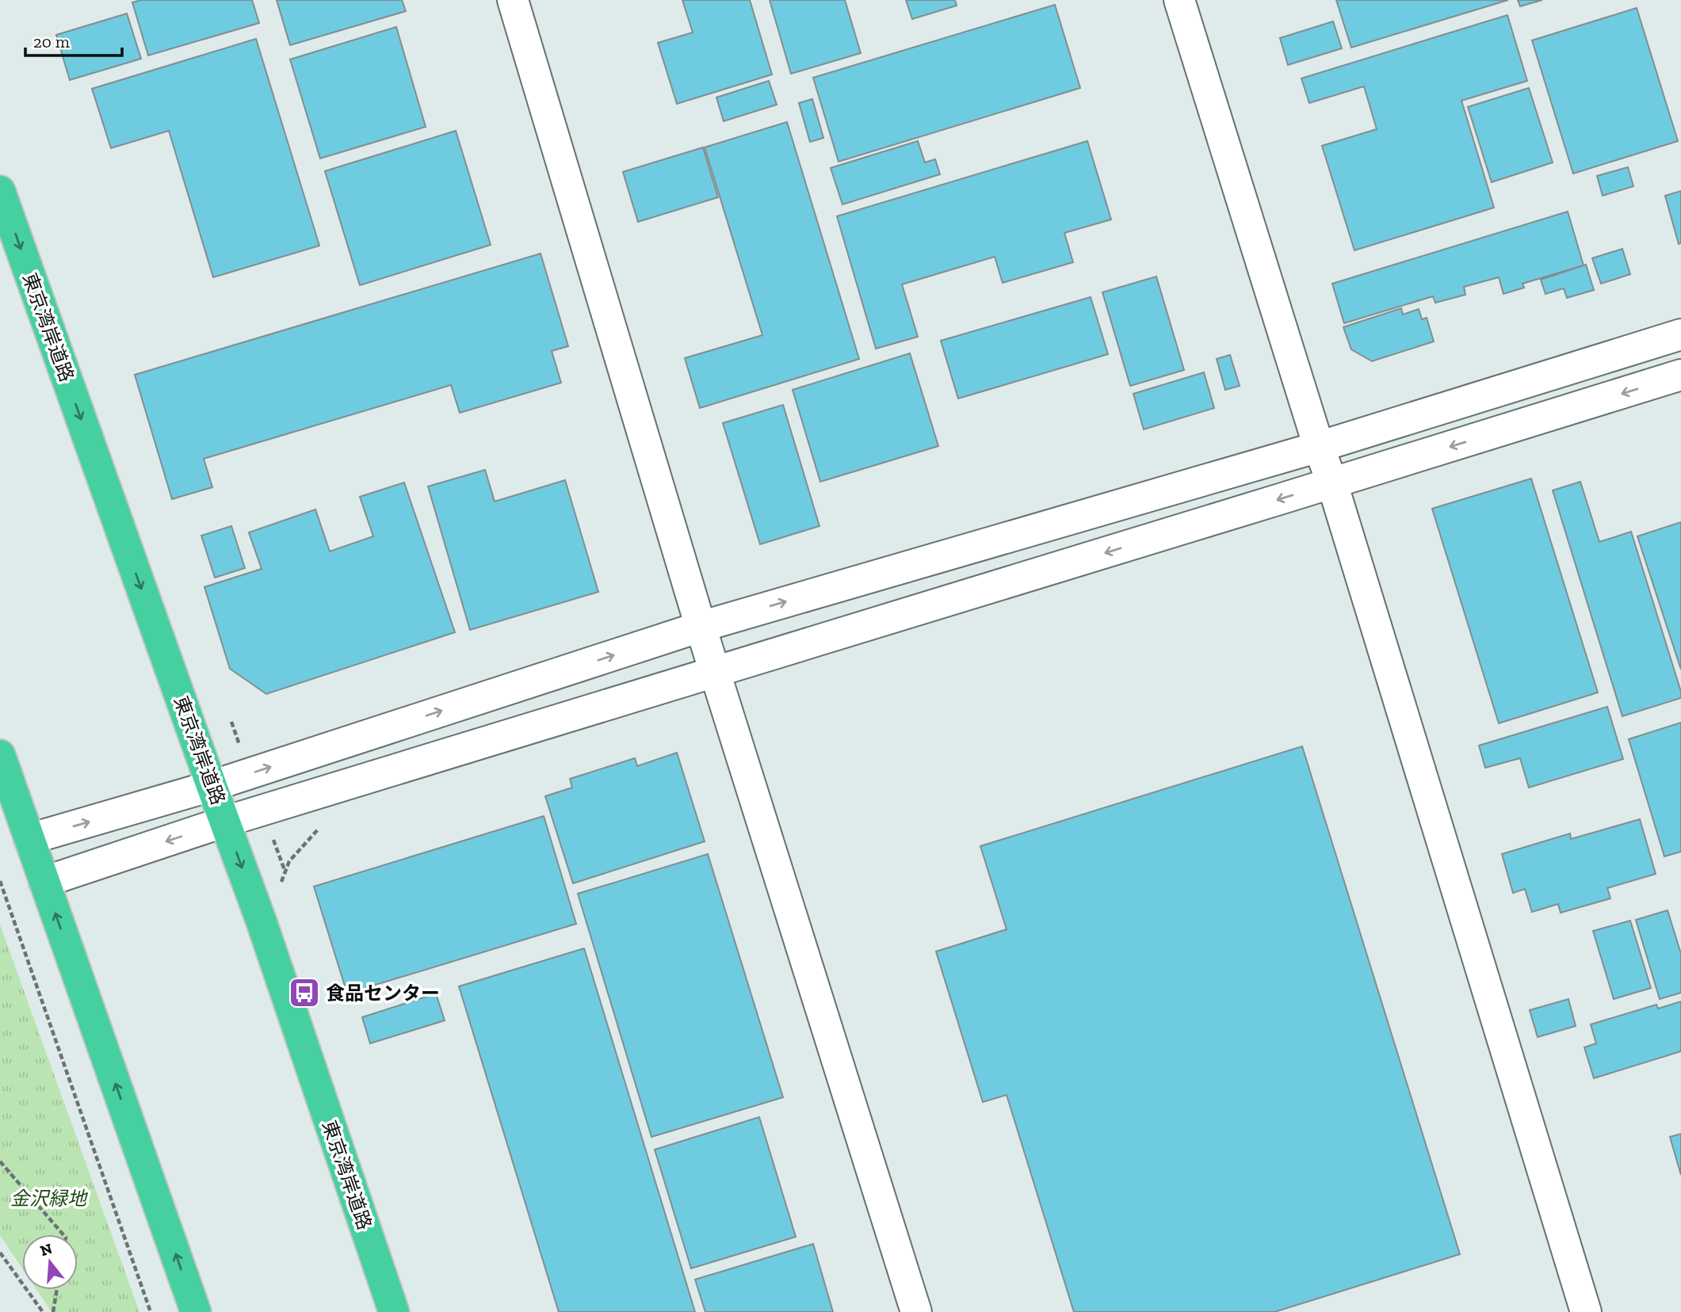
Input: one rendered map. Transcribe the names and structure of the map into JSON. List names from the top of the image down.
{
  "streets": {
    "highway": ["東京湾岸道路"]
  },
  "parks": ["金沢緑地"],
  "places": {
    "bus stop": ["食品センター"]
  },
  "scale_bar": "20 m",
  "north": "top"
}
